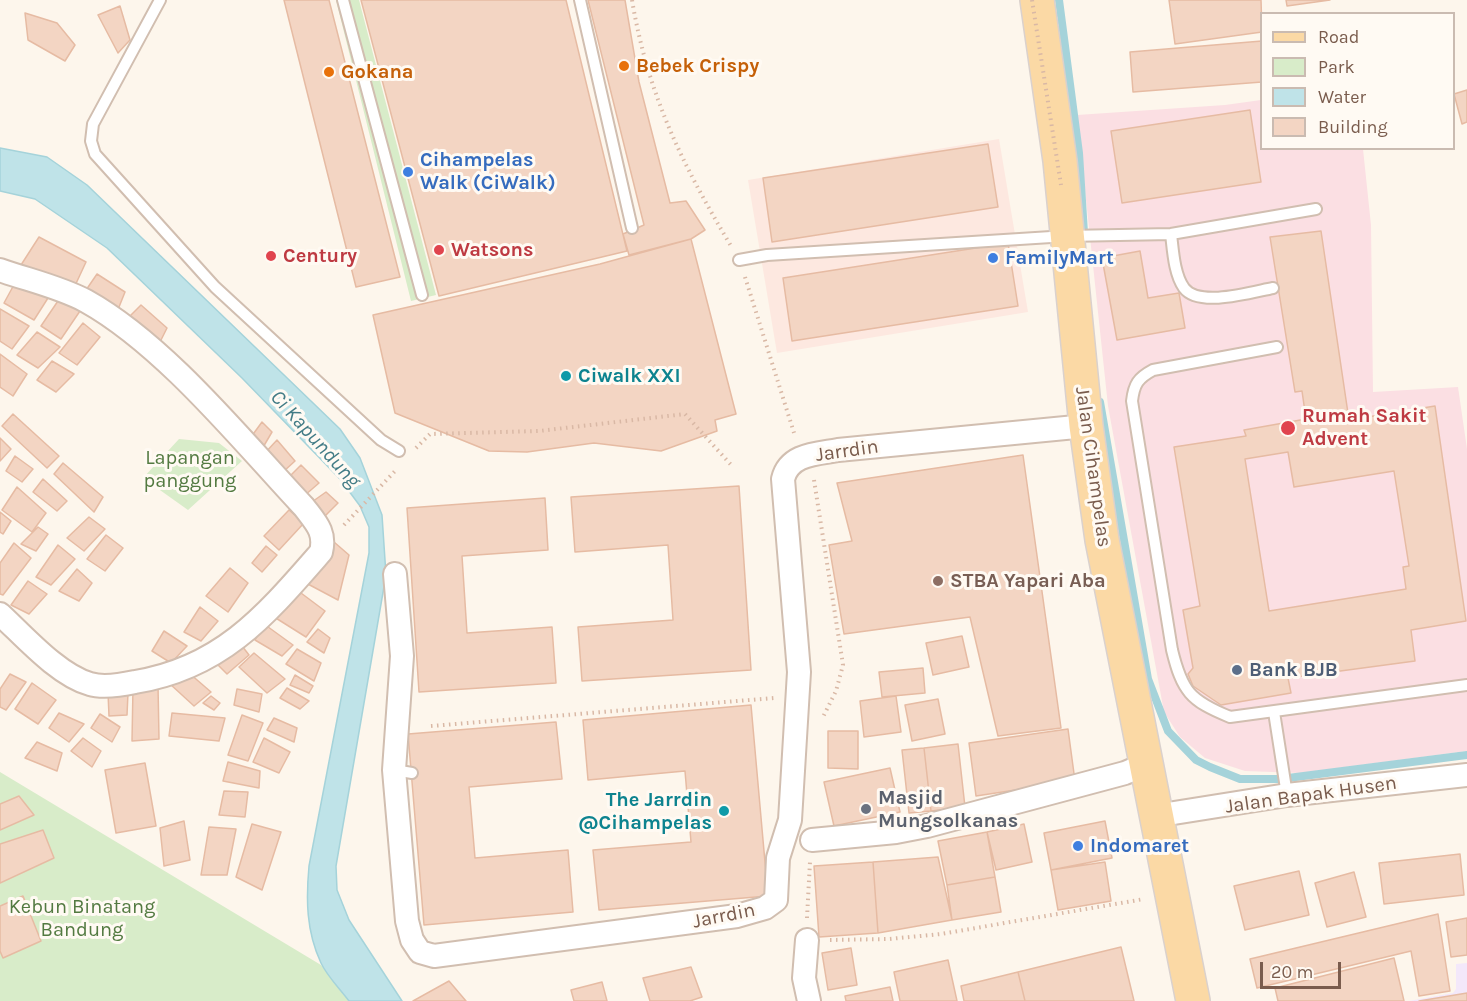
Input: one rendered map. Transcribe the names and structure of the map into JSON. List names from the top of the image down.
{
  "streets": {
    "main road": ["Jalan Cihampelas"],
    "street": ["Jarrdin", "Jalan Bapak Husen"]
  },
  "crossings": [
    ["Jarrdin", "Jalan Cihampelas"],
    ["Jalan Cihampelas", "Jalan Bapak Husen"]
  ],
  "water": ["Ci Kapundung"],
  "parks": ["Lapangan panggung", "Kebun Binatang Bandung"],
  "places": [
    "Bebek Crispy",
    "Gokana",
    "Cihampelas Walk (CiWalk)",
    "Watsons",
    "Century",
    "FamilyMart",
    "Ciwalk XXI",
    "Rumah Sakit Advent",
    "STBA Yapari Aba",
    "Bank BJB",
    "Masjid Mungsolkanas",
    "The Jarrdin @Cihampelas",
    "Indomaret"
  ],
  "legend": [
    "Road",
    "Park",
    "Water",
    "Building"
  ],
  "scale_bar": "20 m"
}
